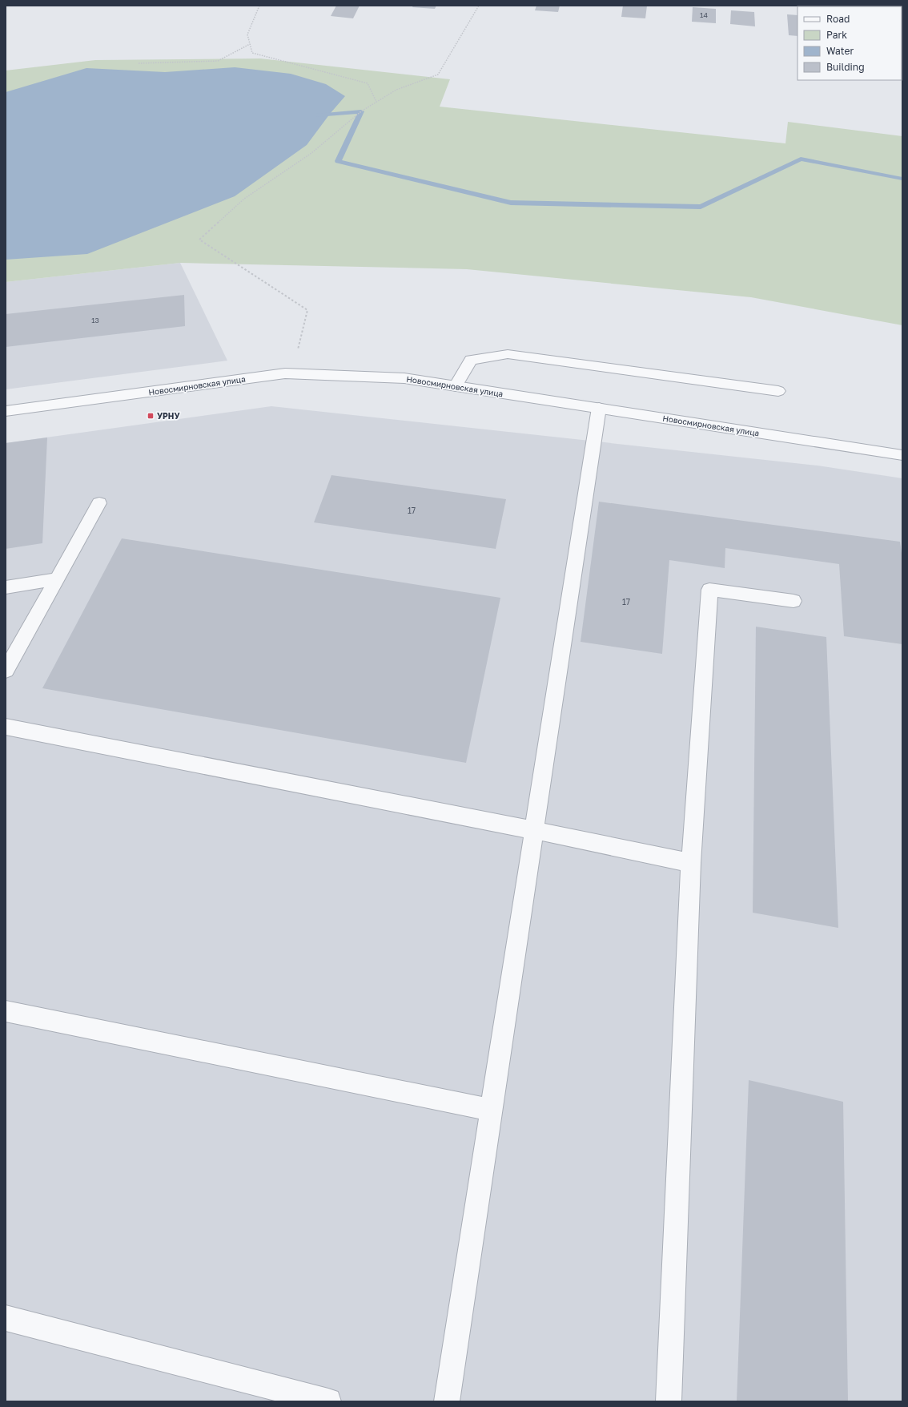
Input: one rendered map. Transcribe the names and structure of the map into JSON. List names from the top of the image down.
{
  "streets": {
    "street": ["Новосмирновская улица"]
  },
  "places": {
    "transit": ["УРНУ"]
  },
  "house_numbers": [
    "14",
    "13",
    "17",
    "17"
  ],
  "legend": [
    "Road",
    "Park",
    "Water",
    "Building"
  ]
}
